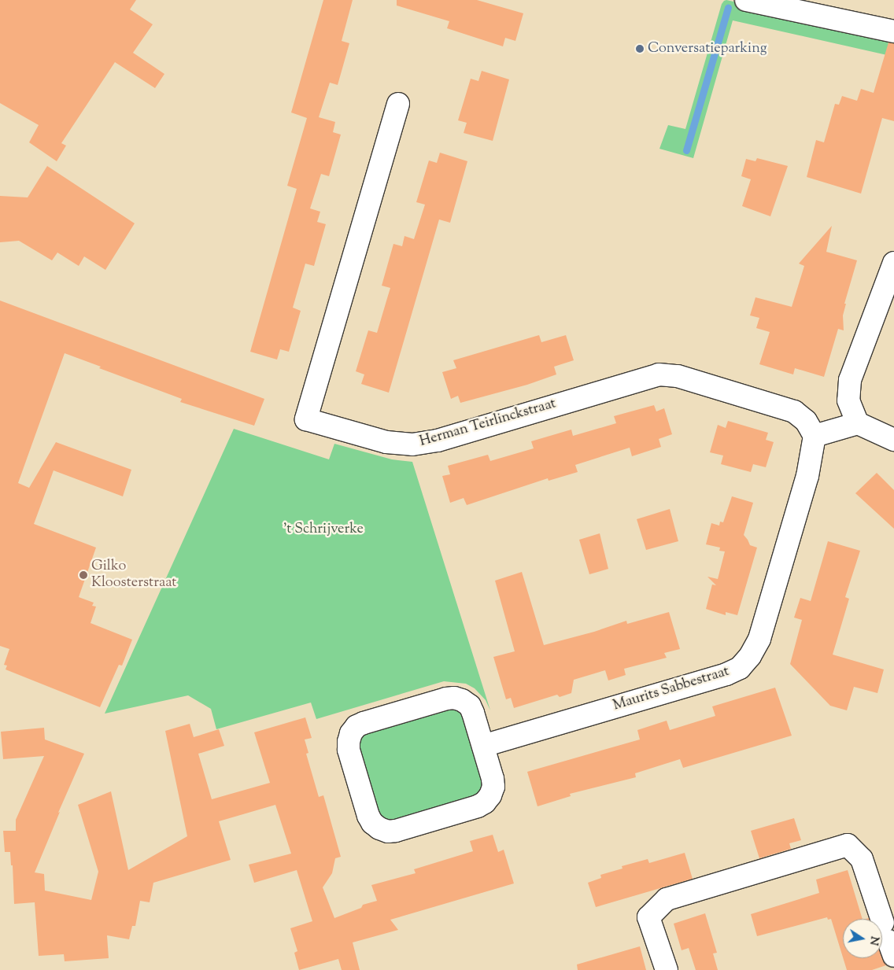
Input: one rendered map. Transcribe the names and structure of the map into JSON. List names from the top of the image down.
{
  "streets": {
    "street": ["Herman Teirlinckstraat", "Maurits Sabbestraat"]
  },
  "crossings": [
    ["Herman Teirlinckstraat", "Maurits Sabbestraat"]
  ],
  "parks": ["'t Schrijverke"],
  "places": ["Conversatieparking", "Gilko Kloosterstraat"],
  "north": "right"
}
